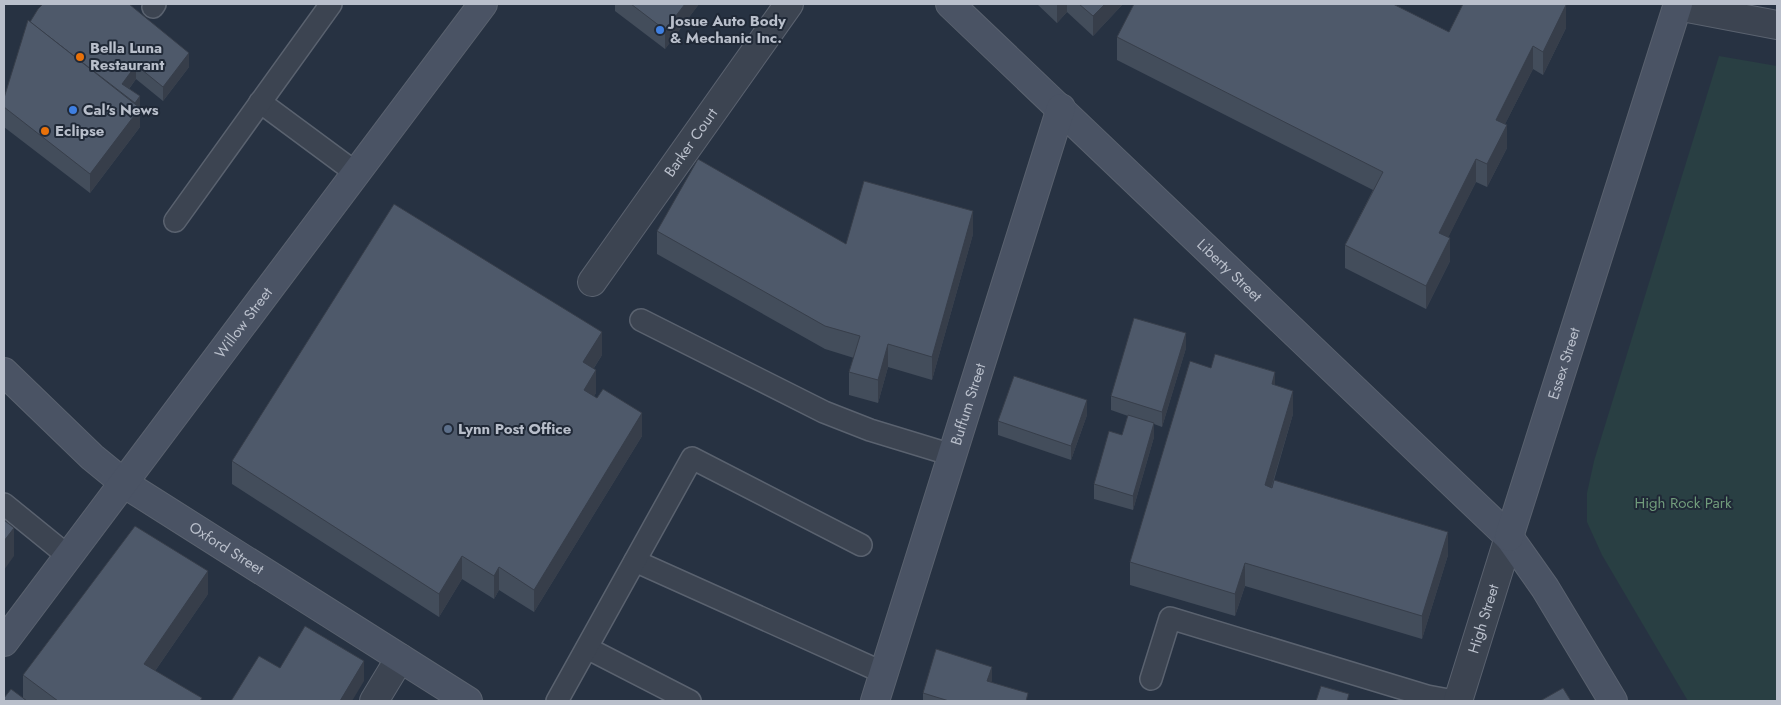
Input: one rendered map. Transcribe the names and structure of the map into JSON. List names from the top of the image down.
{
  "streets": {
    "main road": [
      "Liberty Street",
      "Willow Street",
      "Essex Street",
      "Buffum Street",
      "Oxford Street"
    ],
    "street": ["Barker Court", "High Street"]
  },
  "crossings": [
    ["Liberty Street", "Essex Street"],
    ["Liberty Street", "Buffum Street"],
    ["Liberty Street", "High Street"],
    ["Willow Street", "Oxford Street"],
    ["Essex Street", "High Street"]
  ],
  "parks": ["High Rock Park"],
  "places": [
    "Josue Auto Body & Mechanic Inc.",
    "Bella Luna Restaurant",
    "Cal's News",
    "Eclipse",
    "Lynn Post Office"
  ]
}
